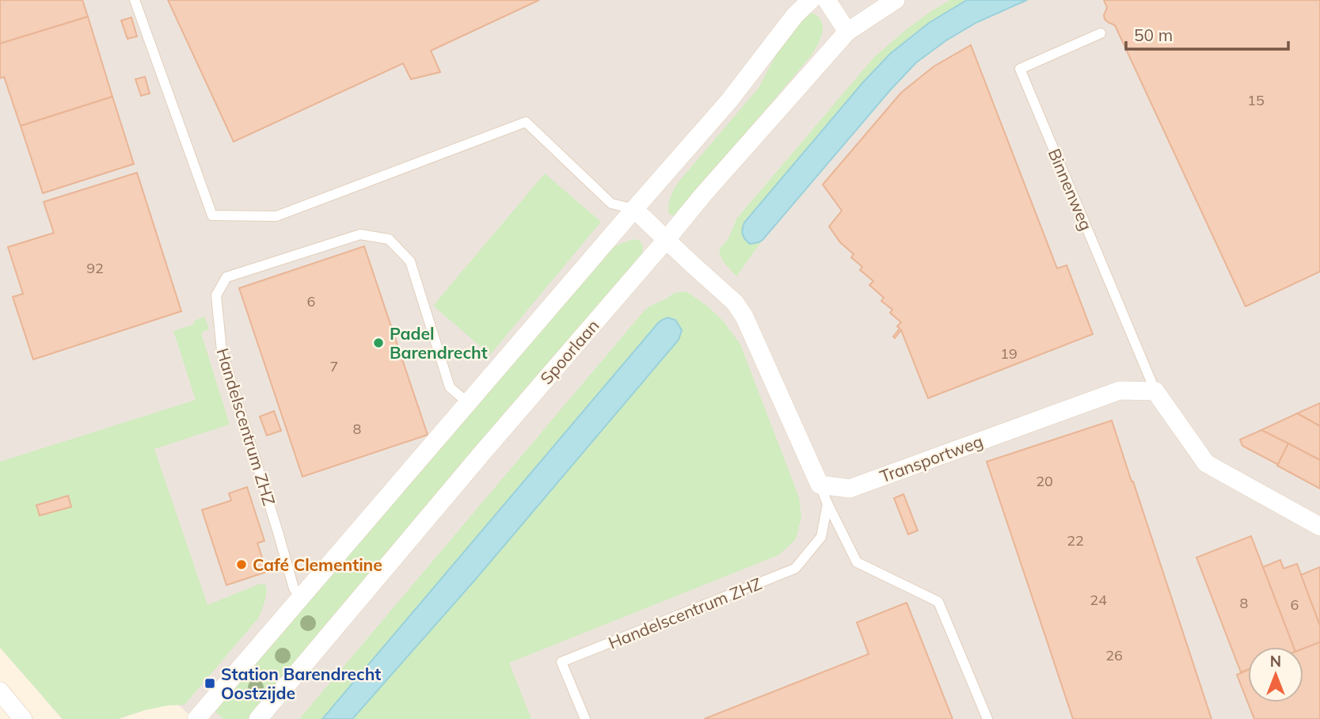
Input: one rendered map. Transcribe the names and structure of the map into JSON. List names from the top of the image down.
{
  "streets": {
    "street": ["Spoorlaan", "Transportweg"],
    "lane": ["Binnenweg", "Handelscentrum ZHZ"]
  },
  "crossings": [
    ["Binnenweg", "Transportweg"]
  ],
  "places": {
    "other": ["Padel Barendrecht", "Café Clementine"],
    "transit": ["Station Barendrecht Oostzijde"]
  },
  "house_numbers": [
    "15",
    "92",
    "6",
    "19",
    "7",
    "8",
    "20",
    "22",
    "24",
    "8",
    "6",
    "26"
  ],
  "scale_bar": "50 m",
  "north": "top"
}
